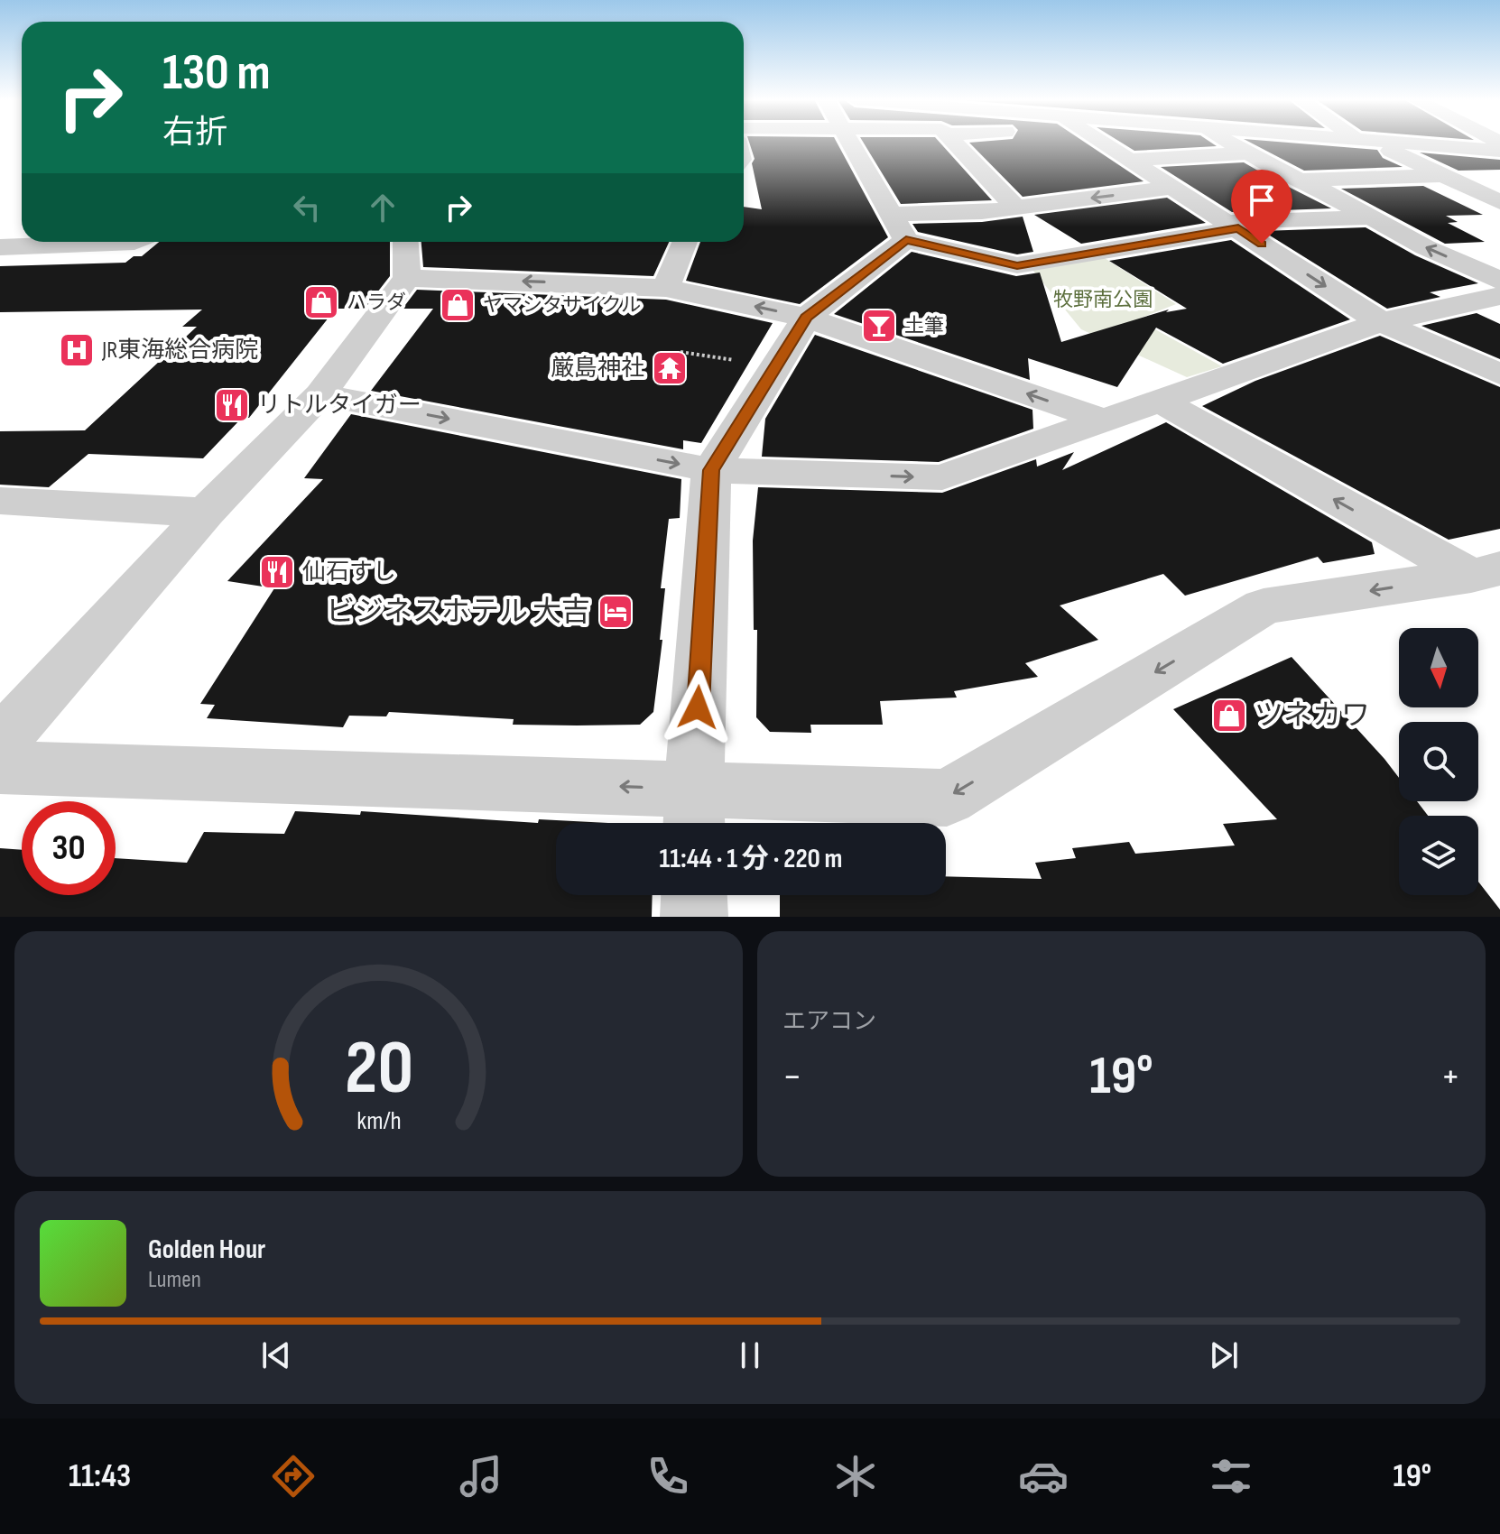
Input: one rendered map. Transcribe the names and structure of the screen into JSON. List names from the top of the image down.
{
  "parks": ["牧野南公園"],
  "places": {
    "shop": ["ハラダ", "ヤマシタサイクル", "ツネカワ"],
    "bar": ["土筆"],
    "hospital": ["JR東海総合病院"],
    "temple": ["厳島神社"],
    "restaurant": ["リトルタイガー", "仙石すし"],
    "hotel": ["ビジネスホテル 大吉"]
  },
  "north": "bottom",
  "page": {
    "turn": ["130 m", "右折"],
    "limit": "30",
    "trip": "11:44 · 1 分 · 220 m",
    "tile": "エアコン",
    "heat": ["−", "19°", "+"],
    "song": ["Golden Hour", "Lumen"],
    "tabs": ["11:43", "19°"],
    "gauge": ["20", "km/h"]
  }
}
